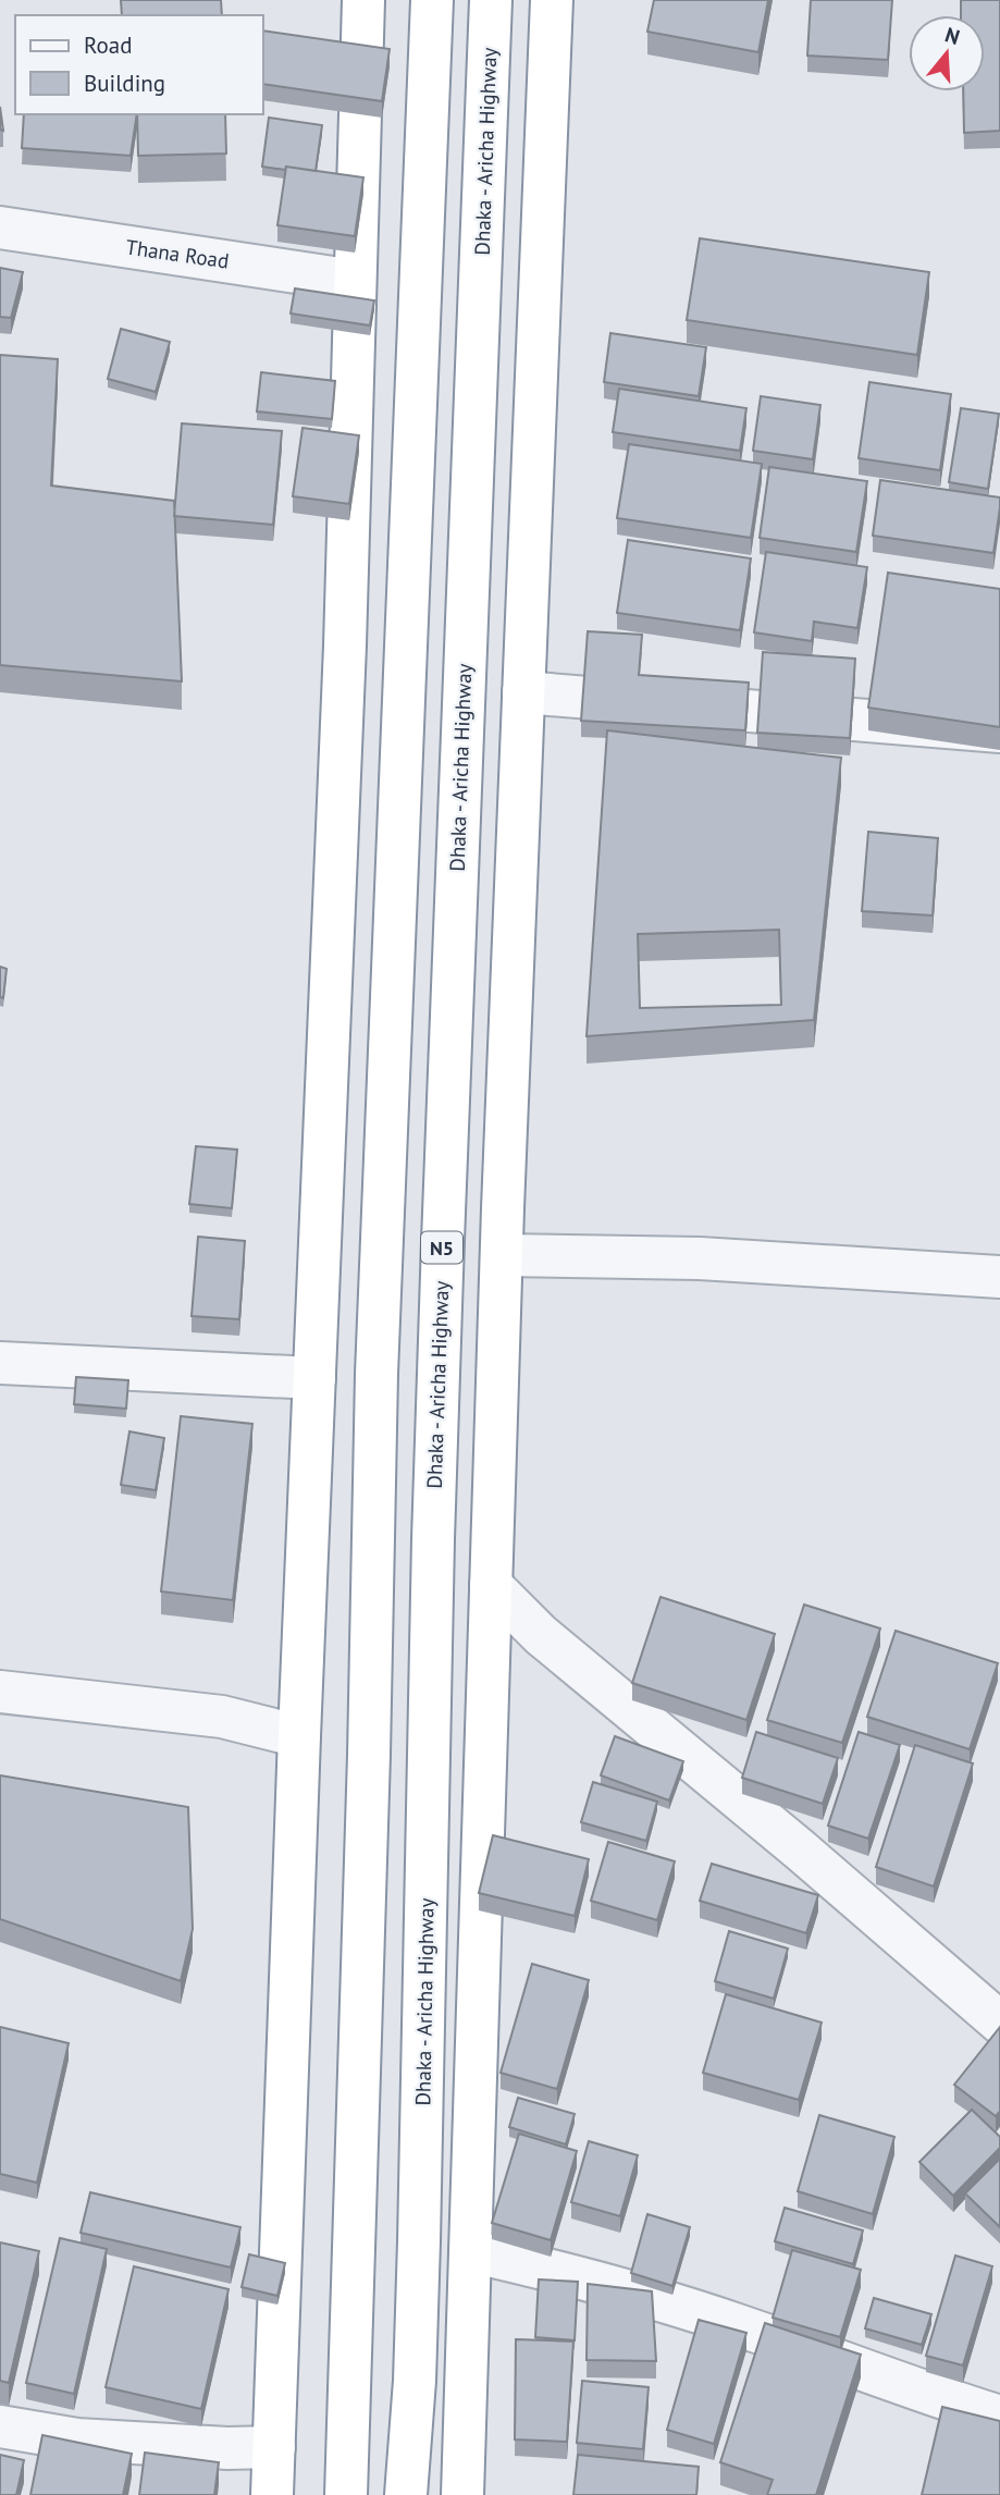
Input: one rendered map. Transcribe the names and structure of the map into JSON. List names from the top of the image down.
{
  "streets": {
    "highway": ["Dhaka - Aricha Highway", "N5"],
    "street": ["Thana Road"]
  },
  "legend": ["Road", "Building"],
  "north": "top"
}
